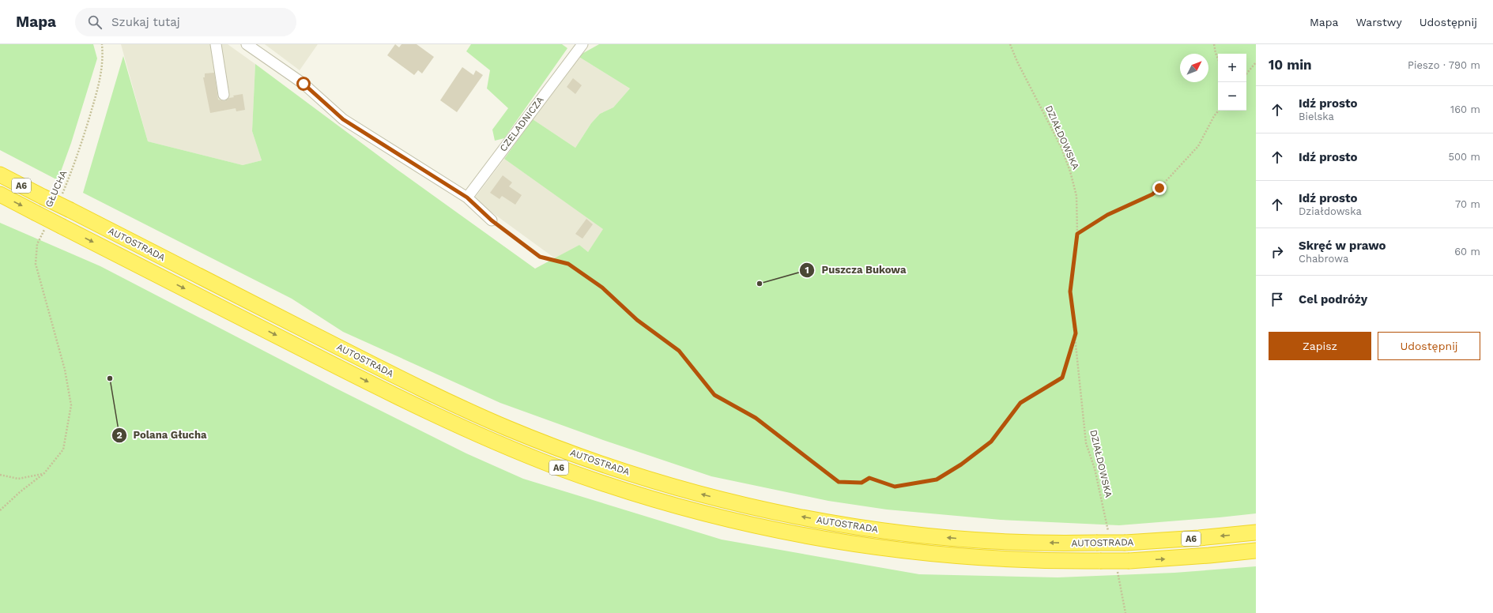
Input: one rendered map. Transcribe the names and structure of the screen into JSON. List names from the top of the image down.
{
  "streets": {
    "highway": ["A6", "AUTOSTRADA"],
    "street": ["CZELADNICZA"],
    "path": ["DZIAŁDOWSKA", "GŁUCHA"]
  },
  "places": ["Puszcza Bukowa", "Polana Głucha"],
  "north": "top right",
  "page": {
    "header": "Mapa",
    "search": "Szukaj tutaj",
    "nav": ["Mapa", "Warstwy", "Udostępnij"],
    "heading": ["10 min", "Pieszo · 790 m"],
    "map_buttons": ["+", "−"],
    "list": [
      ["Idź prosto", "Bielska", "160 m"],
      ["Idź prosto", "500 m"],
      ["Idź prosto", "Działdowska", "70 m"],
      ["Skręć w prawo", "Chabrowa", "60 m"],
      "Cel podróży"
    ],
    "buttons": ["Zapisz", "Udostępnij"]
  }
}
